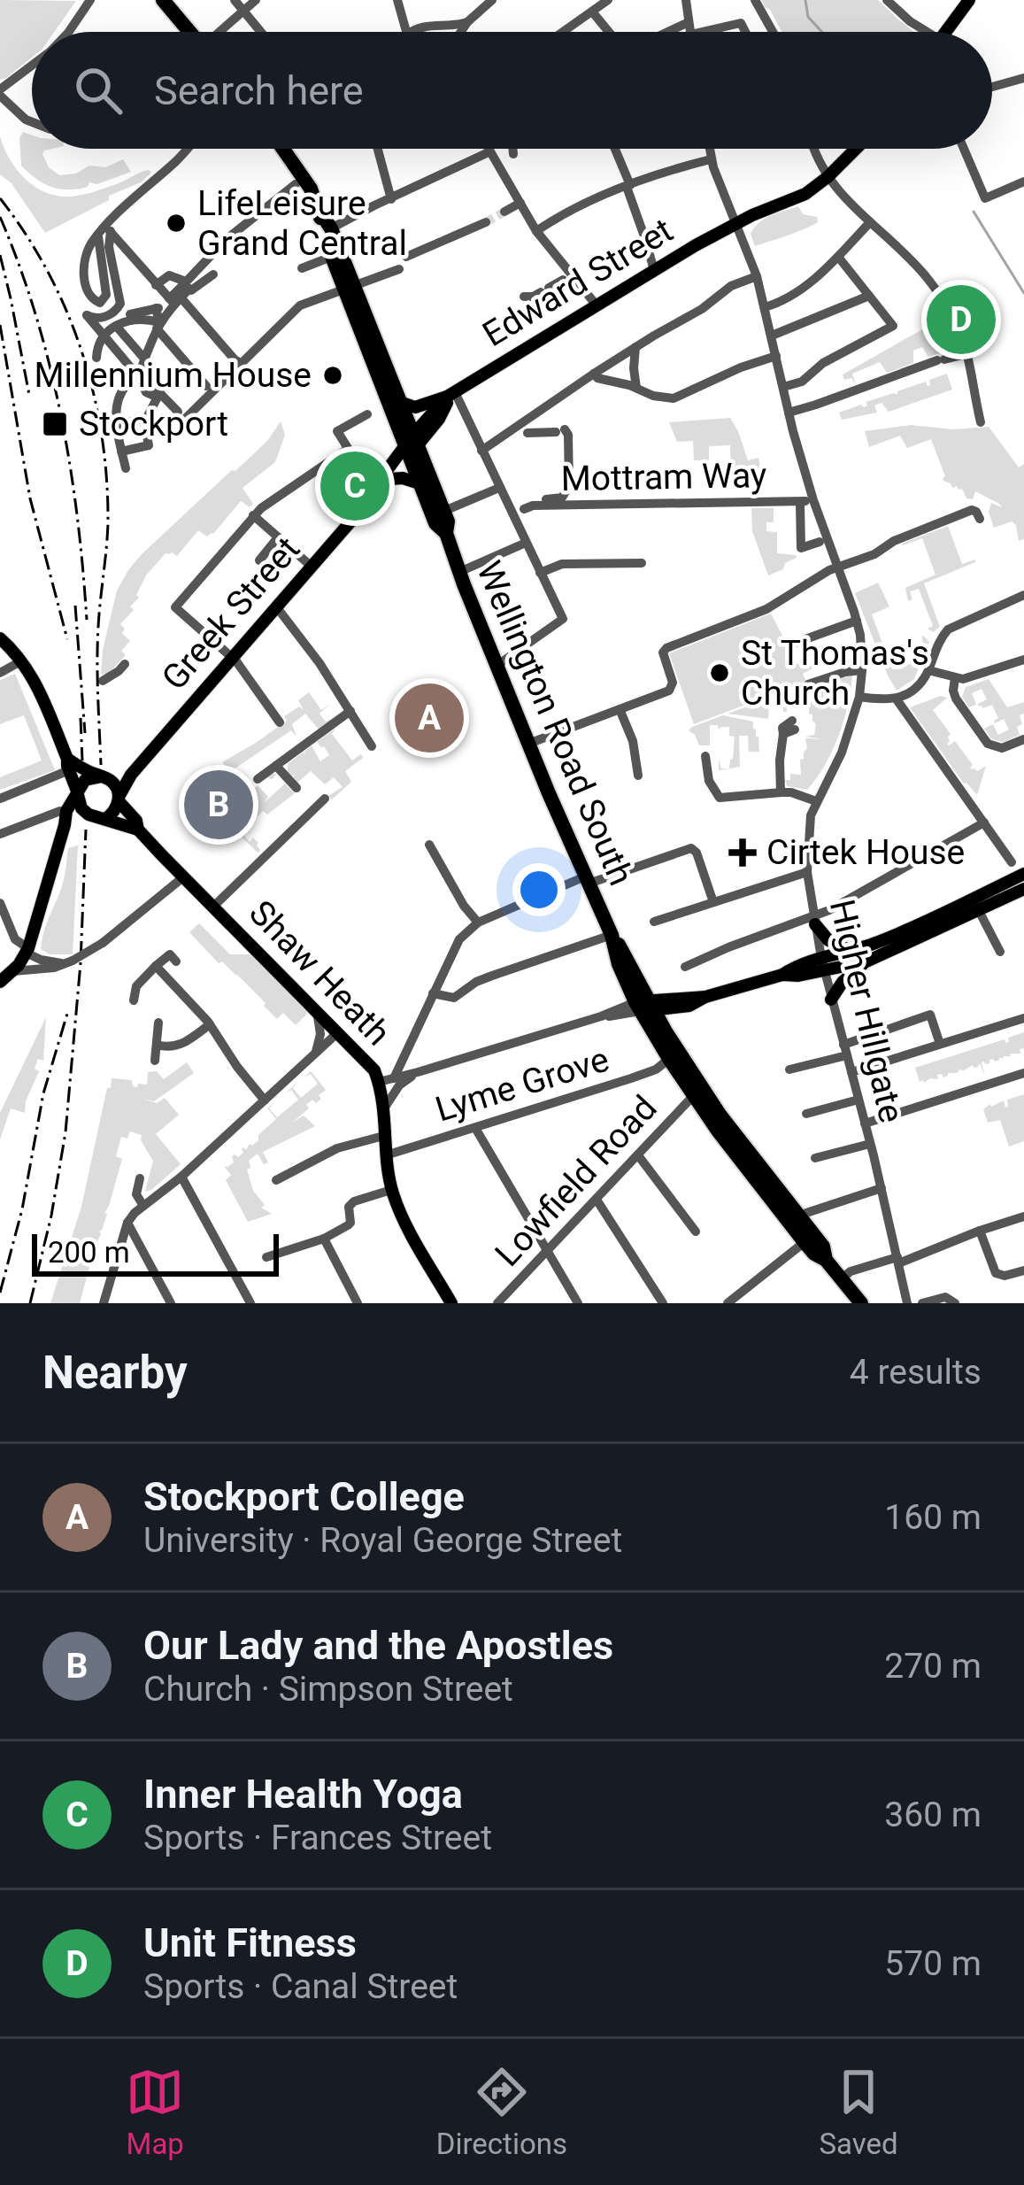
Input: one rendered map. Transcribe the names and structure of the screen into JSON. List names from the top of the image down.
{
  "streets": {
    "highway": ["Wellington Road South"],
    "main road": ["Edward Street", "Greek Street", "Shaw Heath"],
    "street": [
      "Mottram Way",
      "Higher Hillgate",
      "Lyme Grove",
      "Lowfield Road"
    ]
  },
  "crossings": [
    ["Edward Street", "Greek Street"],
    ["Edward Street", "Wellington Road South"],
    ["Edward Street", "Higher Hillgate"],
    ["Greek Street", "Wellington Road South"],
    ["Greek Street", "Shaw Heath"],
    ["Wellington Road South", "Lyme Grove"],
    ["Wellington Road South", "Lowfield Road"],
    ["Shaw Heath", "Lyme Grove"]
  ],
  "places": {
    "other": ["LifeLeisure Grand Central", "Millennium House", "St Thomas's Church"],
    "transit": ["Stockport"],
    "health": ["Cirtek House"]
  },
  "scale_bar": "200 m",
  "page": {
    "search": "Search here",
    "pins": [
      "D",
      "C",
      "A",
      "B"
    ],
    "scale": "200 m",
    "heading": ["Nearby", "4 results"],
    "list": [
      {
        "mark": "A",
        "name": "Stockport College",
        "note": "University · Royal George Street",
        "value": "160 m"
      },
      {
        "mark": "B",
        "name": "Our Lady and the Apostles",
        "note": "Church · Simpson Street",
        "value": "270 m"
      },
      {
        "mark": "C",
        "name": "Inner Health Yoga",
        "note": "Sports · Frances Street",
        "value": "360 m"
      },
      {
        "mark": "D",
        "name": "Unit Fitness",
        "note": "Sports · Canal Street",
        "value": "570 m"
      }
    ],
    "nav": ["Map", "Directions", "Saved"]
  }
}
